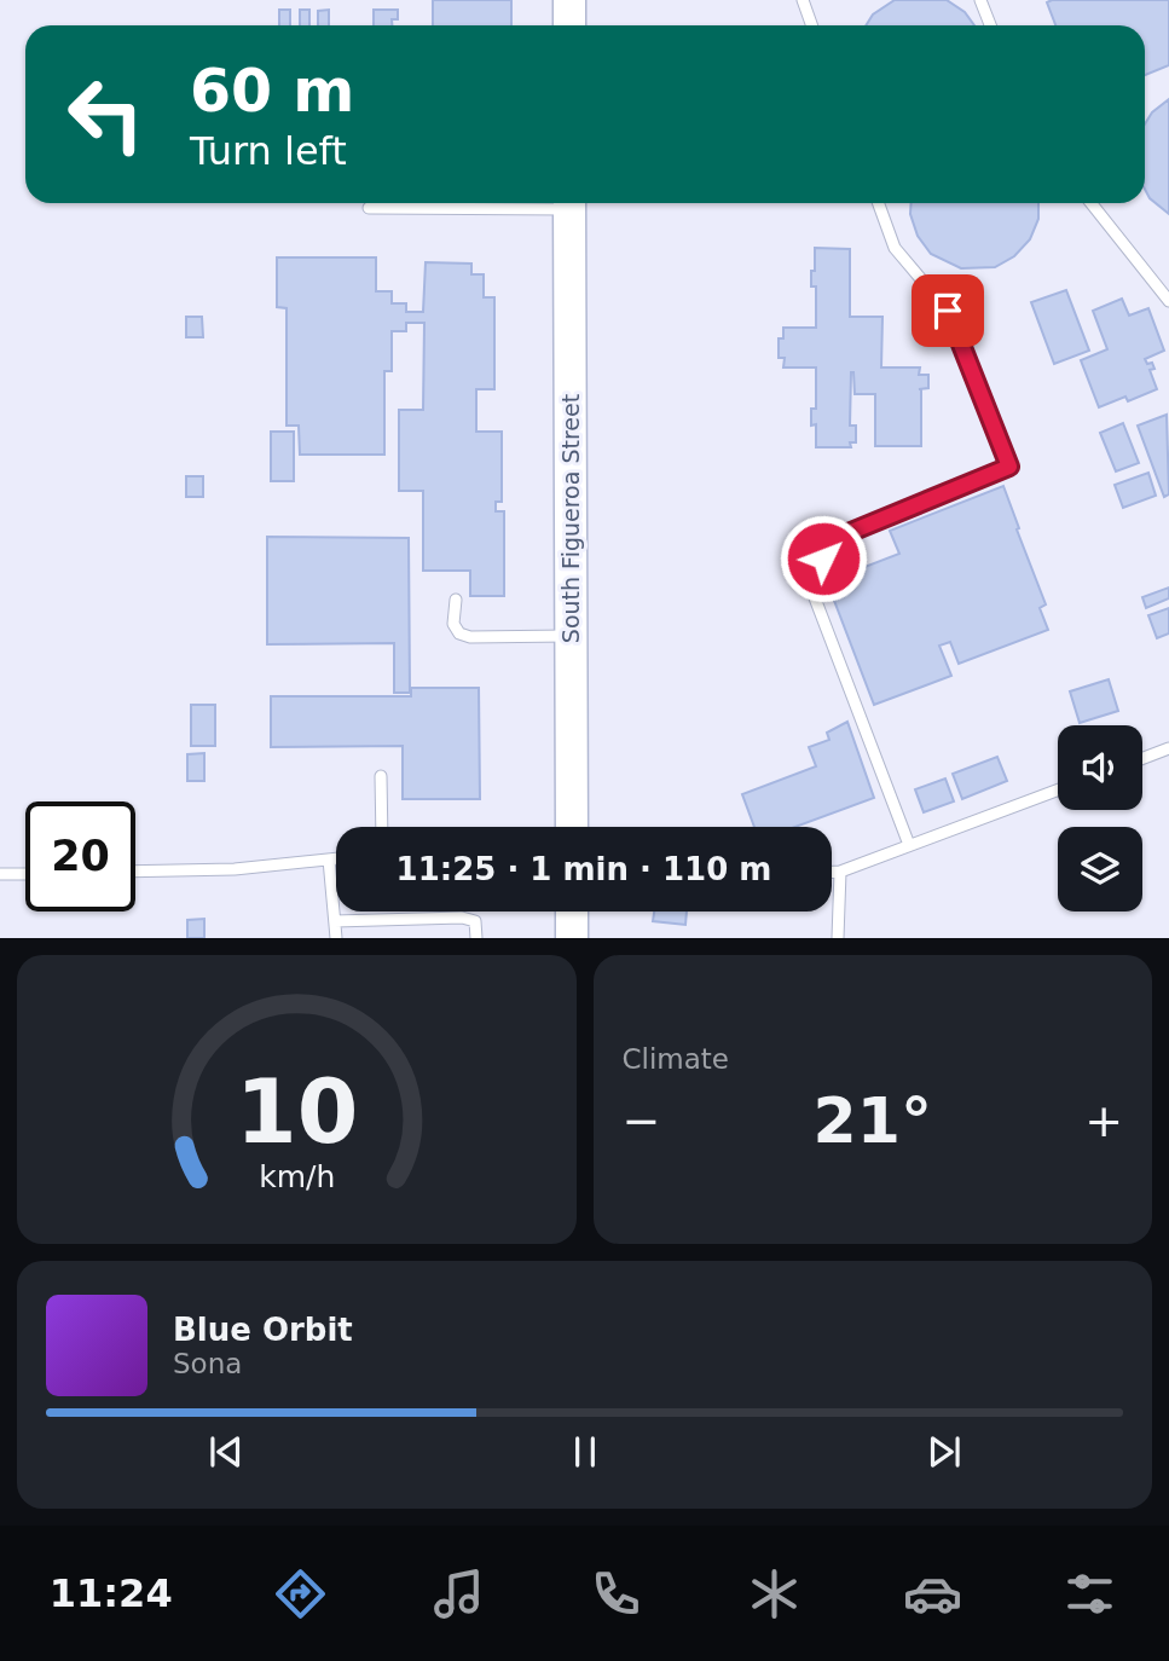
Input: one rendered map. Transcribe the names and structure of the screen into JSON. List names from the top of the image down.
{
  "streets": {
    "main road": ["South Figueroa Street"]
  },
  "page": {
    "turn": ["60 m", "Turn left"],
    "limit": "20",
    "trip": "11:25 · 1 min · 110 m",
    "tile": "Climate",
    "heat": ["−", "21°", "+"],
    "song": ["Blue Orbit", "Sona"],
    "tabs": "11:24",
    "gauge": ["10", "km/h"]
  }
}
